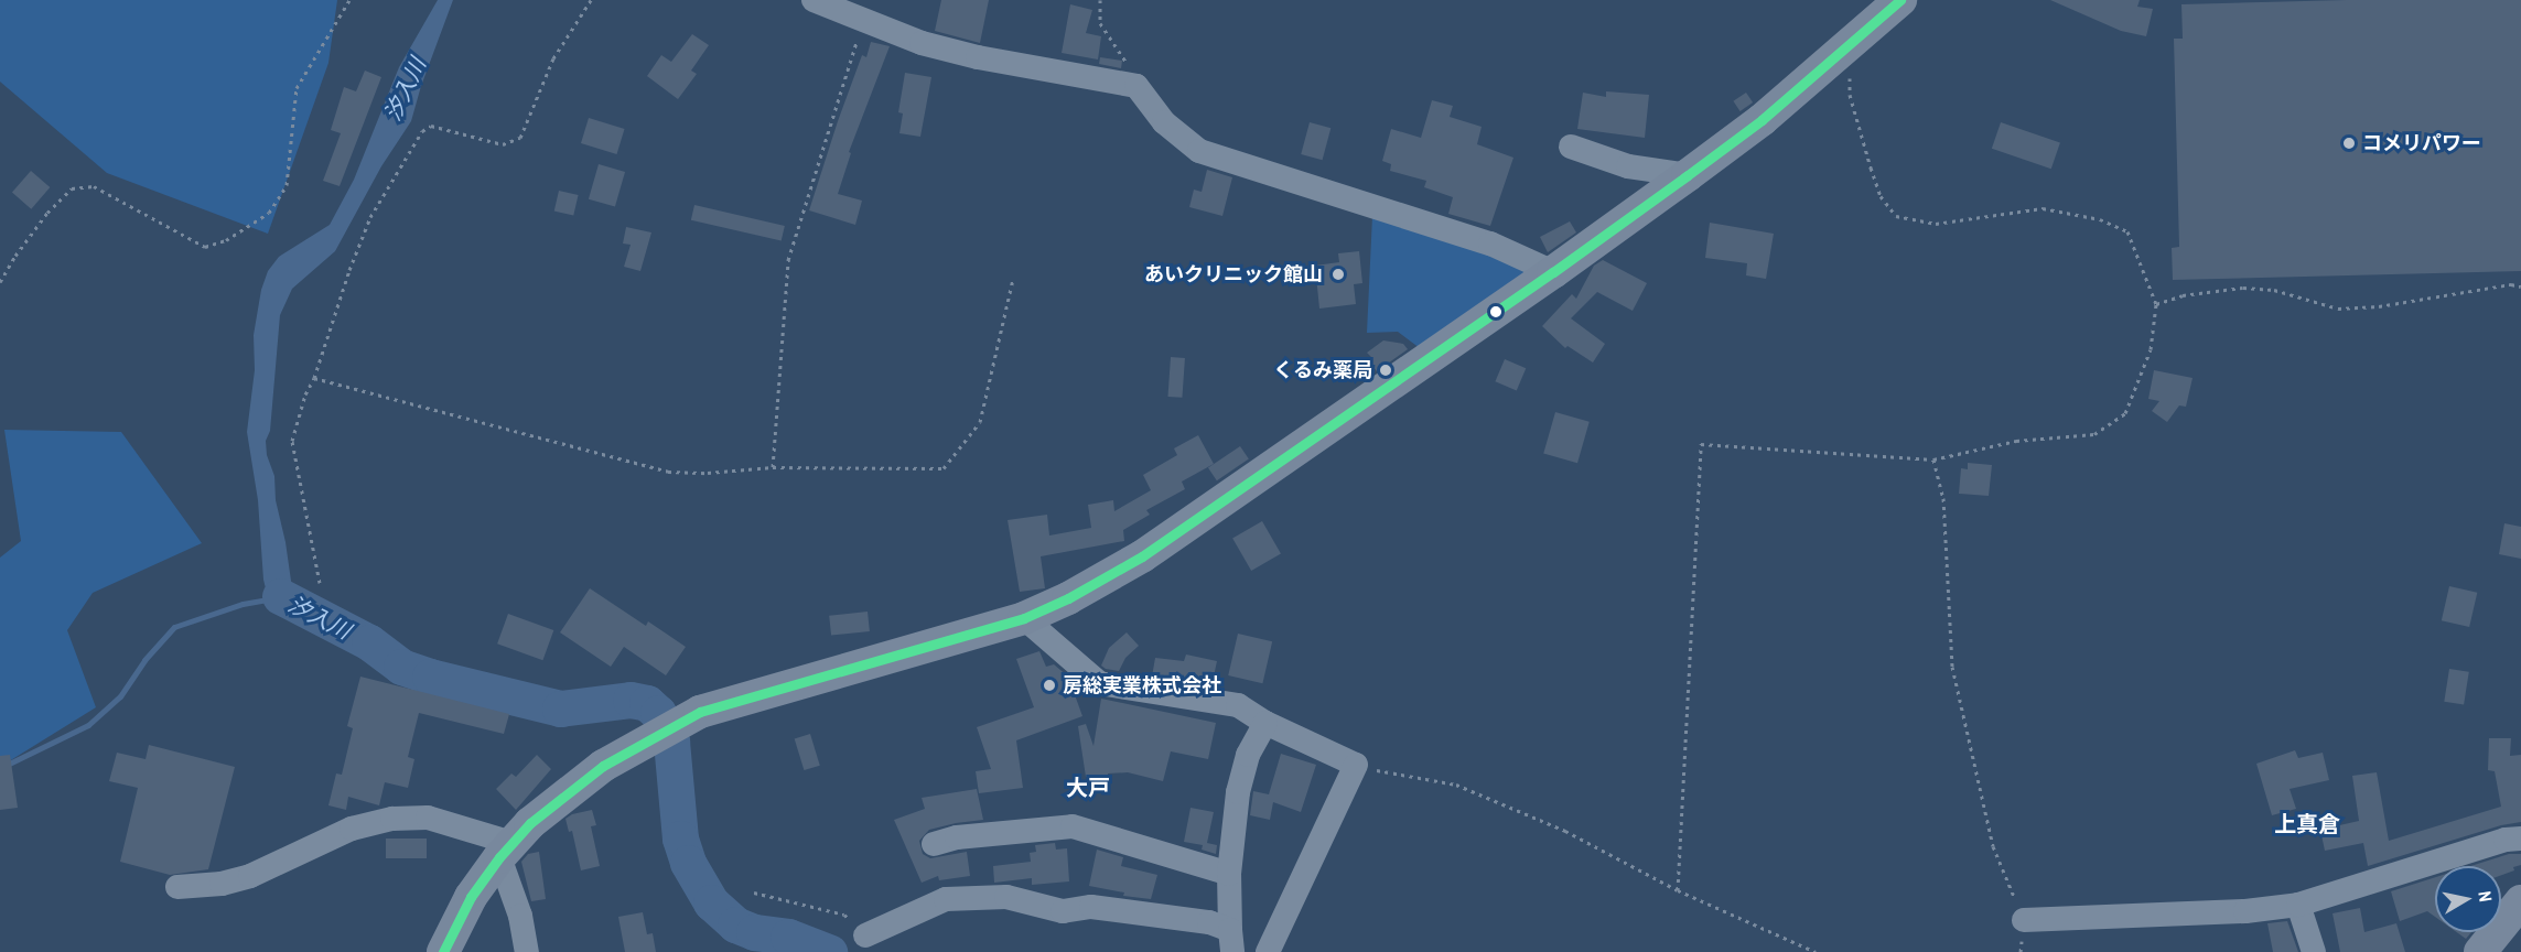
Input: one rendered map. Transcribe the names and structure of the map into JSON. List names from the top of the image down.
{
  "districts": ["大戸", "上真倉"],
  "water": ["汐入川"],
  "places": [
    "コメリパワー",
    "あいクリニック館山",
    "くるみ薬局",
    "房総実業株式会社"
  ],
  "north": "right"
}
